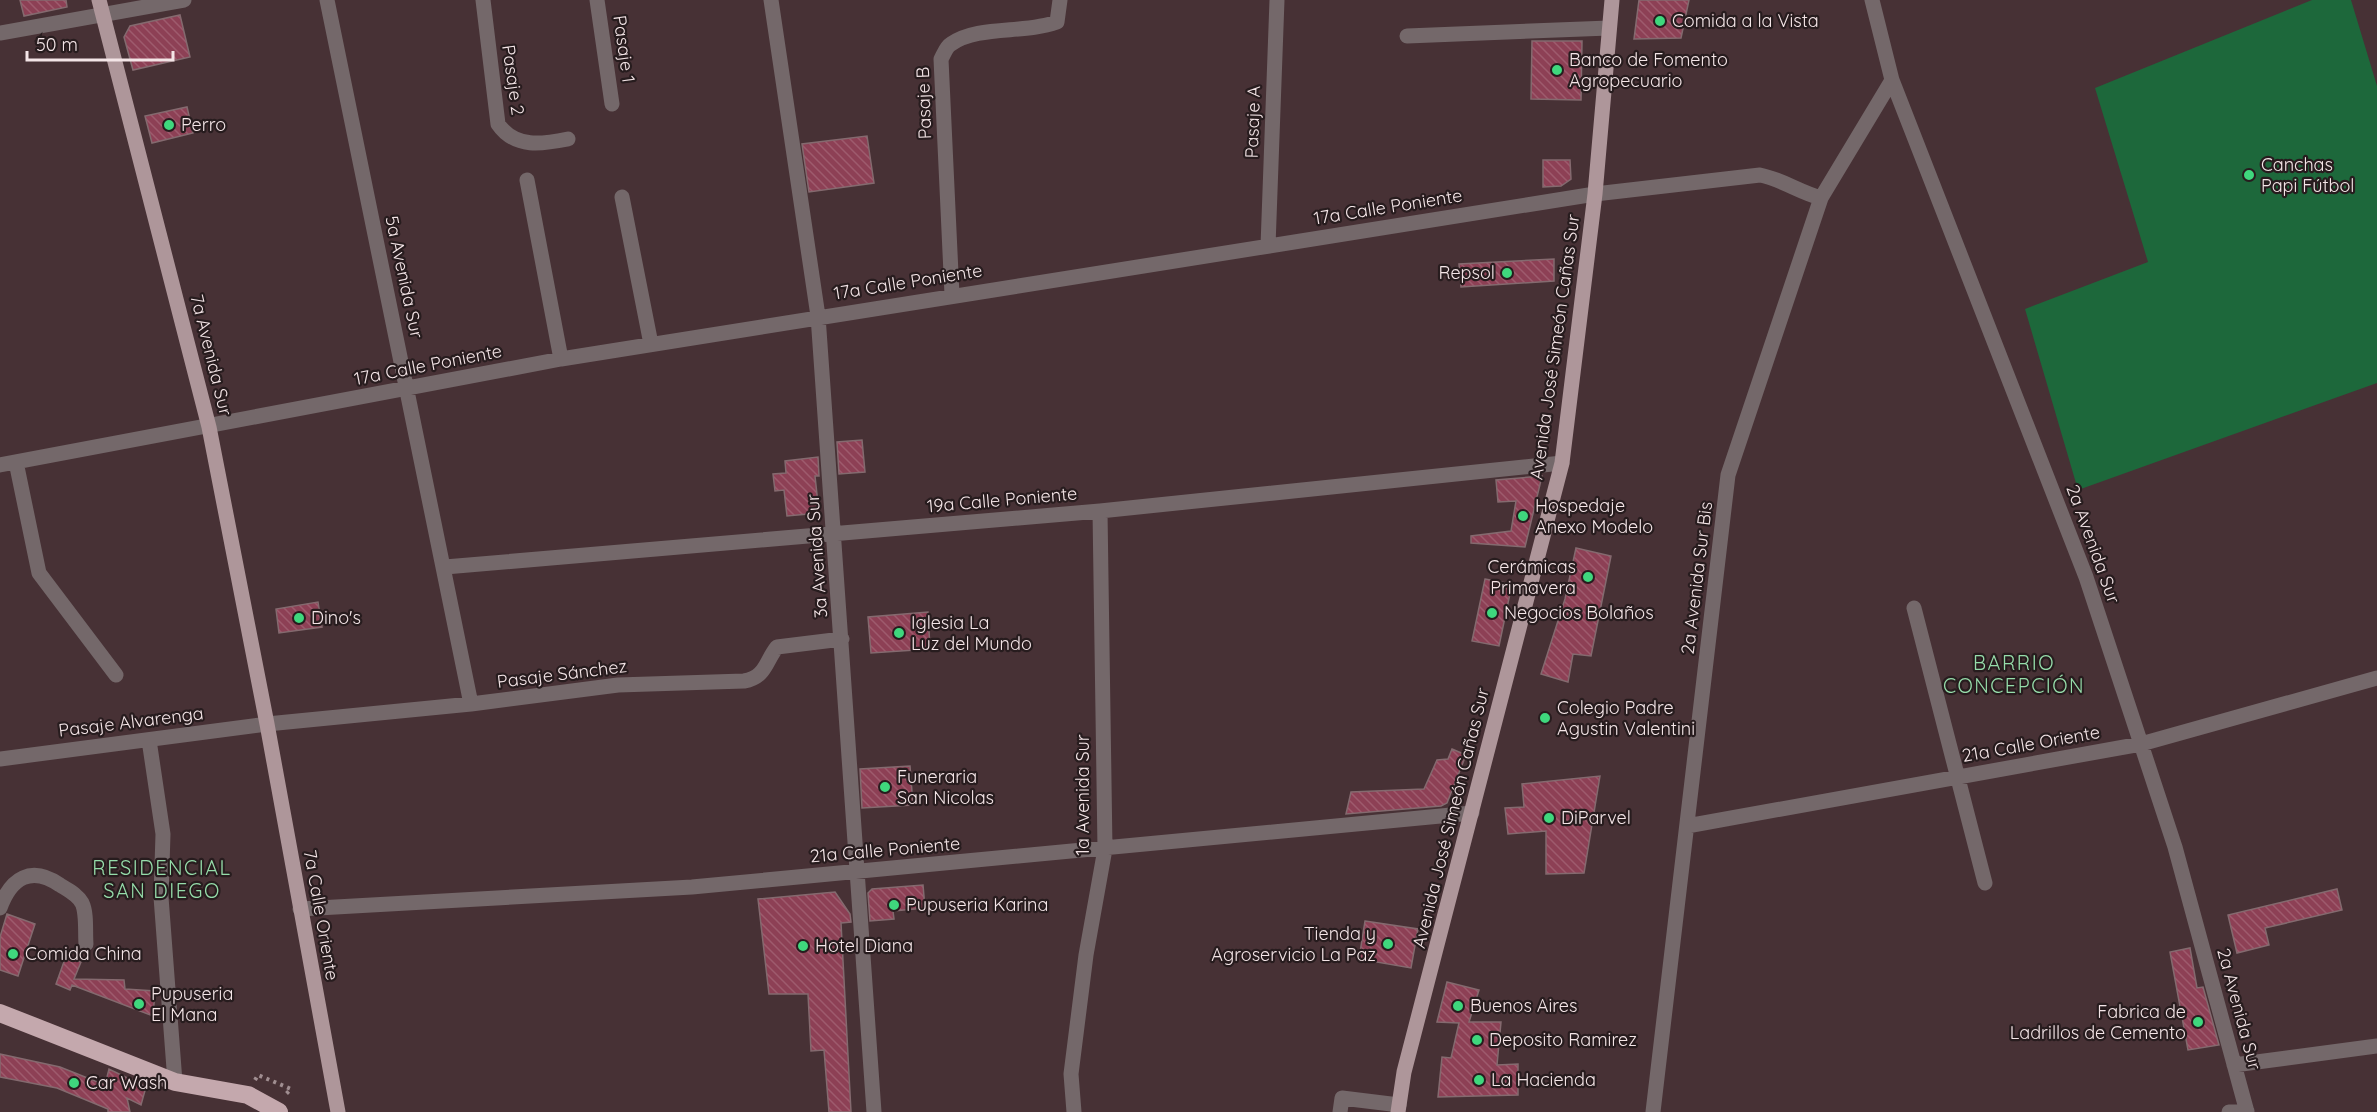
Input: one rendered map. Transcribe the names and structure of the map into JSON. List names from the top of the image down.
{
  "streets": {
    "main road": ["Avenida José Simeón Cañas Sur", "7a Avenida Sur", "7a Calle Oriente"],
    "street": [
      "Pasaje 1",
      "Pasaje 2",
      "Pasaje B",
      "Pasaje A",
      "17a Calle Poniente",
      "5a Avenida Sur",
      "19a Calle Poniente",
      "2a Avenida Sur",
      "3a Avenida Sur",
      "2a Avenida Sur Bis",
      "Pasaje Sánchez",
      "Pasaje Alvarenga",
      "21a Calle Oriente",
      "1a Avenida Sur",
      "21a Calle Poniente"
    ]
  },
  "crossings": [
    ["Pasaje B", "17a Calle Poniente"],
    ["Pasaje A", "17a Calle Poniente"],
    ["17a Calle Poniente", "5a Avenida Sur"],
    ["17a Calle Poniente", "Avenida José Simeón Cañas Sur"],
    ["17a Calle Poniente", "7a Avenida Sur"],
    ["17a Calle Poniente", "3a Avenida Sur"],
    ["17a Calle Poniente", "2a Avenida Sur Bis"],
    ["5a Avenida Sur", "19a Calle Poniente"],
    ["5a Avenida Sur", "Pasaje Sánchez"],
    ["Avenida José Simeón Cañas Sur", "19a Calle Poniente"],
    ["Avenida José Simeón Cañas Sur", "21a Calle Poniente"],
    ["7a Avenida Sur", "Pasaje Sánchez"],
    ["7a Avenida Sur", "Pasaje Alvarenga"],
    ["7a Avenida Sur", "7a Calle Oriente"],
    ["19a Calle Poniente", "3a Avenida Sur"],
    ["19a Calle Poniente", "1a Avenida Sur"],
    ["2a Avenida Sur", "2a Avenida Sur Bis"],
    ["2a Avenida Sur", "21a Calle Oriente"],
    ["3a Avenida Sur", "Pasaje Sánchez"],
    ["3a Avenida Sur", "21a Calle Poniente"],
    ["2a Avenida Sur Bis", "21a Calle Oriente"],
    ["Pasaje Sánchez", "Pasaje Alvarenga"],
    ["Pasaje Sánchez", "7a Calle Oriente"],
    ["Pasaje Alvarenga", "7a Calle Oriente"],
    ["1a Avenida Sur", "21a Calle Poniente"],
    ["21a Calle Poniente", "7a Calle Oriente"]
  ],
  "districts": ["BARRIO CONCEPCIÓN", "RESIDENCIAL SAN DIEGO"],
  "places": [
    "Comida a la Vista",
    "Banco de Fomento Agropecuario",
    "Perro",
    "Canchas Papi Fútbol",
    "Repsol",
    "Hospedaje Anexo Modelo",
    "Cerámicas Primavera",
    "Negocios Bolaños",
    "Dino's",
    "Iglesia La Luz del Mundo",
    "Colegio Padre Agustin Valentini",
    "Funeraria San Nicolas",
    "DiParvel",
    "Pupuseria Karina",
    "Tienda y Agroservicio La Paz",
    "Hotel Diana",
    "Comida China",
    "Pupuseria El Mana",
    "Buenos Aires",
    "Fabrica de Ladrillos de Cemento",
    "Deposito Ramirez",
    "La Hacienda",
    "Car Wash"
  ],
  "scale_bar": "50 m"
}
